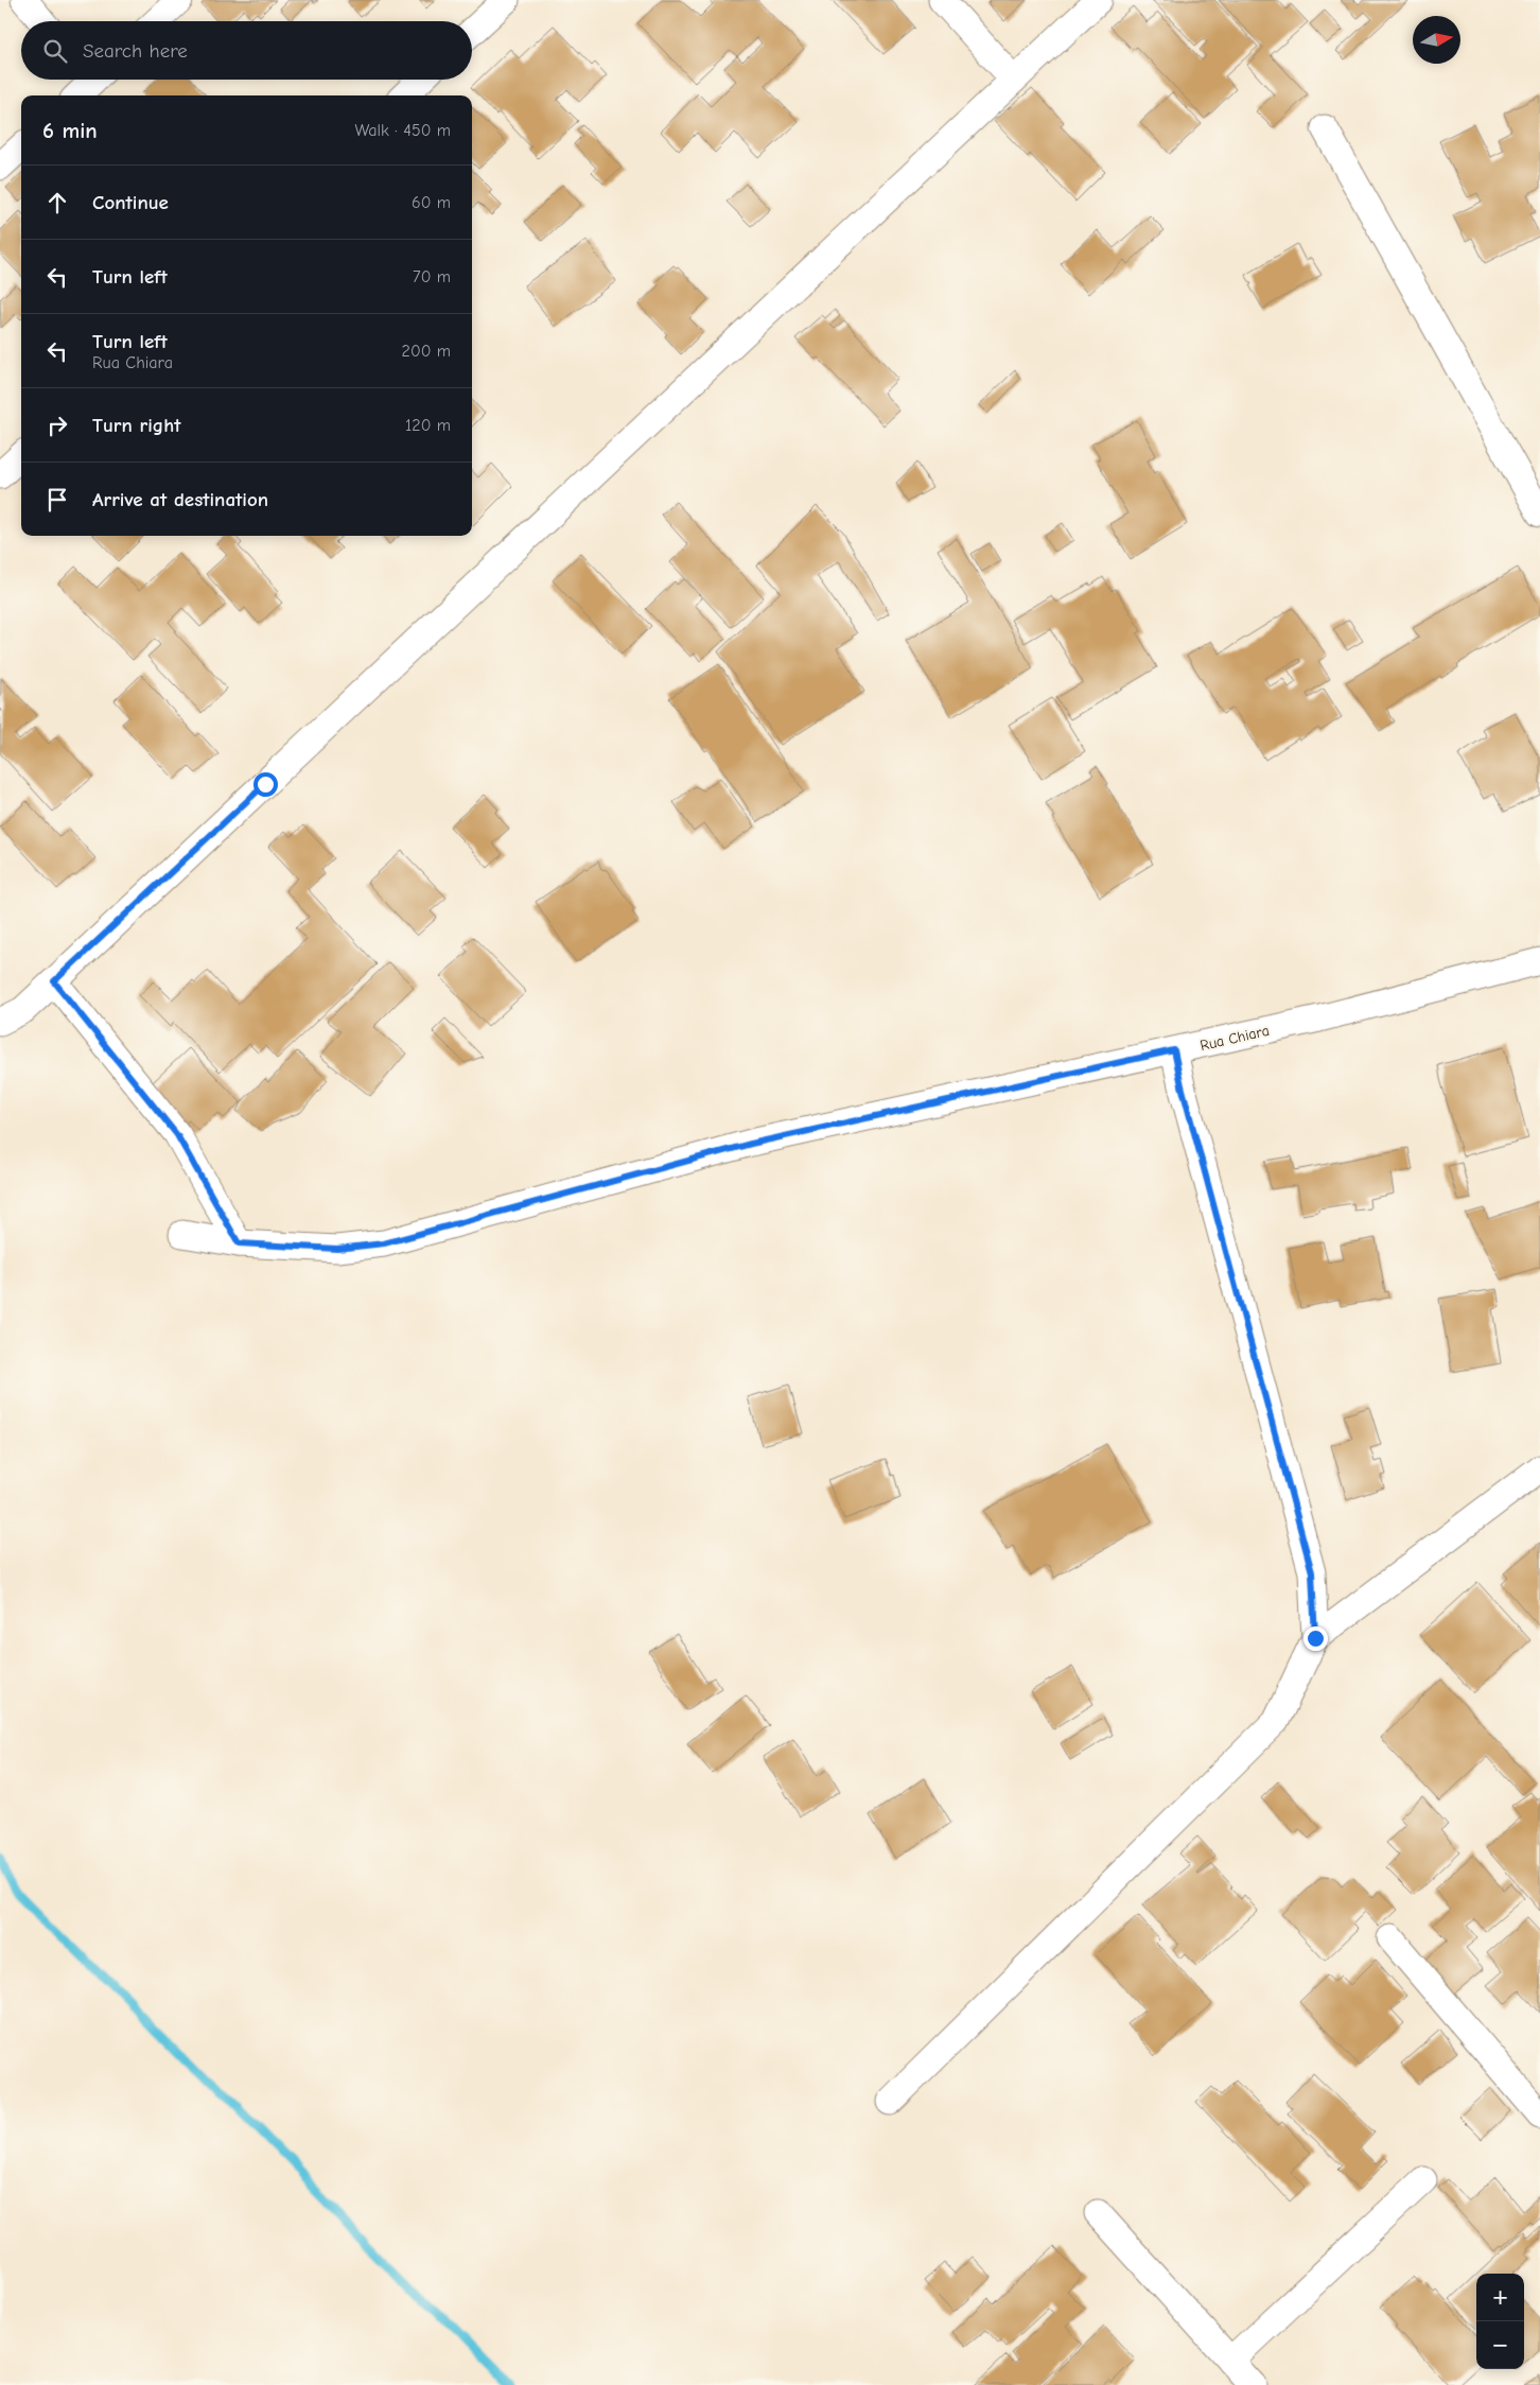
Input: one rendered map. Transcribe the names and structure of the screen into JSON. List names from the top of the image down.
{
  "streets": {
    "street": ["Rua Chiara"]
  },
  "north": "right",
  "page": {
    "search": "Search here",
    "heading": ["6 min", "Walk · 450 m"],
    "list": [
      ["Continue", "60 m"],
      ["Turn left", "70 m"],
      ["Turn left", "Rua Chiara", "200 m"],
      ["Turn right", "120 m"],
      "Arrive at destination"
    ],
    "map_buttons": ["+", "−"]
  }
}
